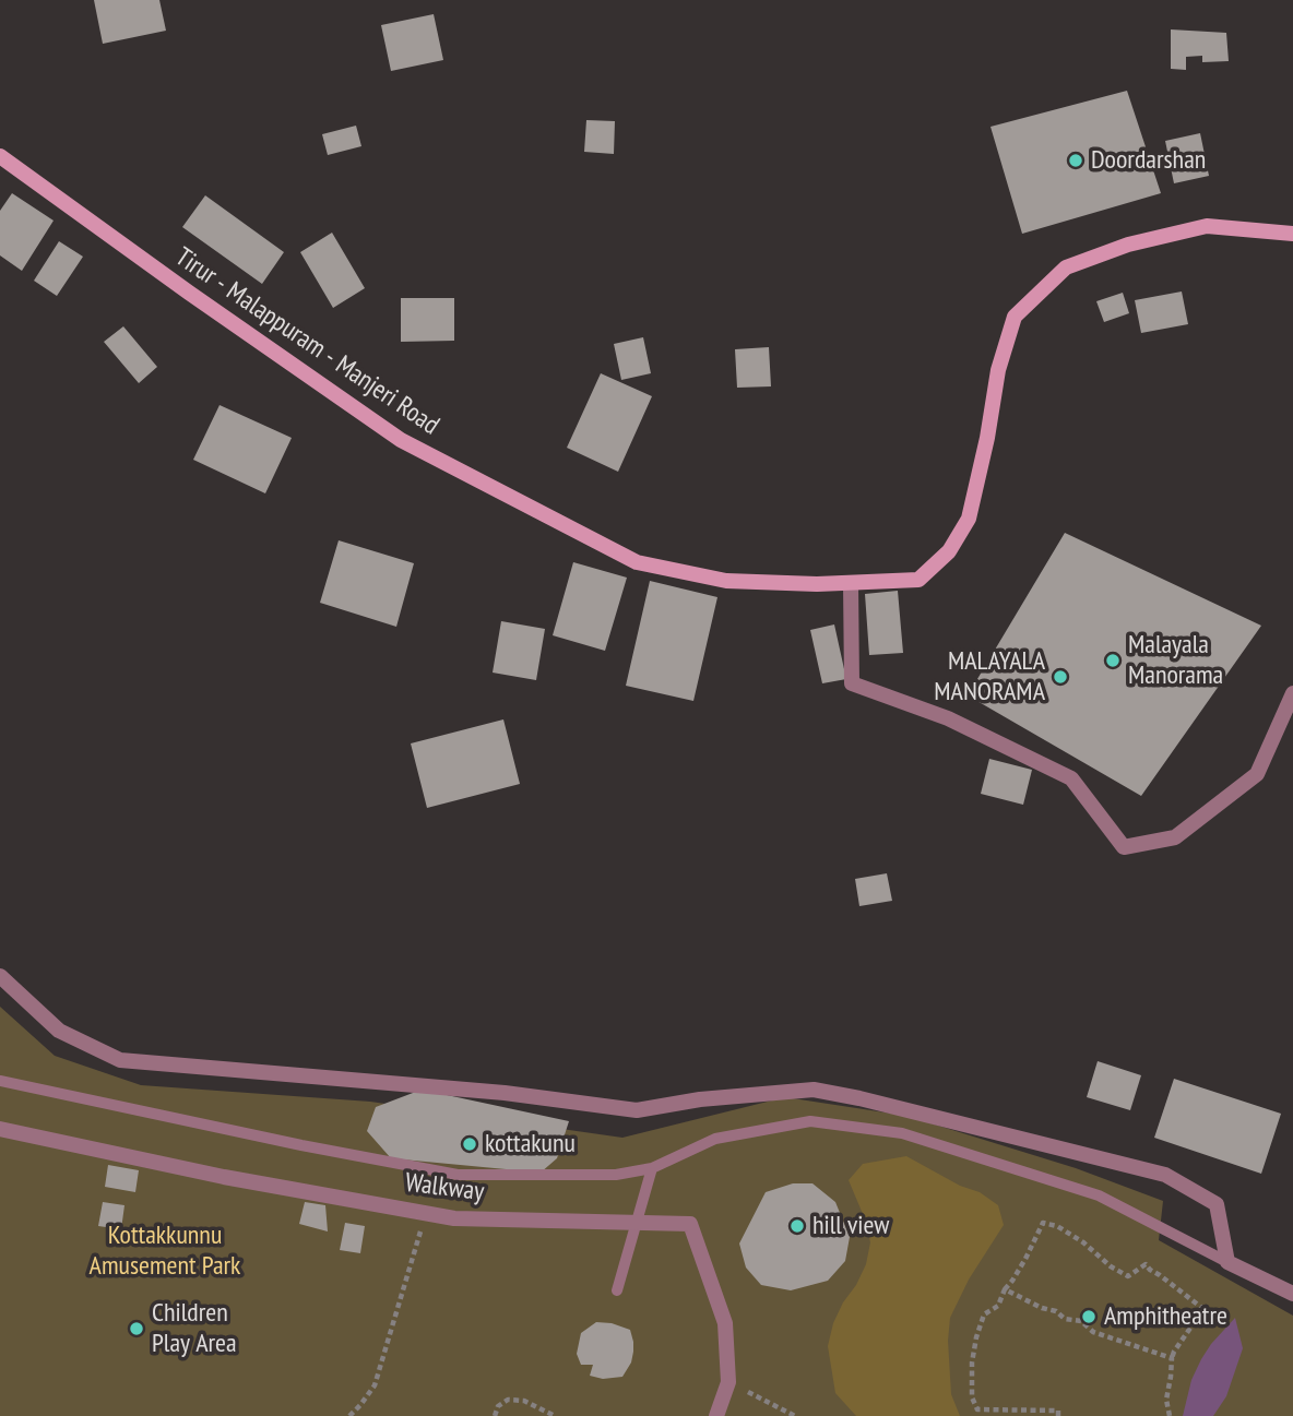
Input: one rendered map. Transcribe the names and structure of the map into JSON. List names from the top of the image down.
{
  "streets": {
    "main road": ["Tirur - Malappuram - Manjeri Road"],
    "street": ["Walkway"]
  },
  "parks": ["Kottakkunnu Amusement Park"],
  "places": [
    "Doordarshan",
    "Malayala Manorama",
    "MALAYALA MANORAMA",
    "kottakunu",
    "hill view",
    "Amphitheatre",
    "Children Play Area"
  ]
}
